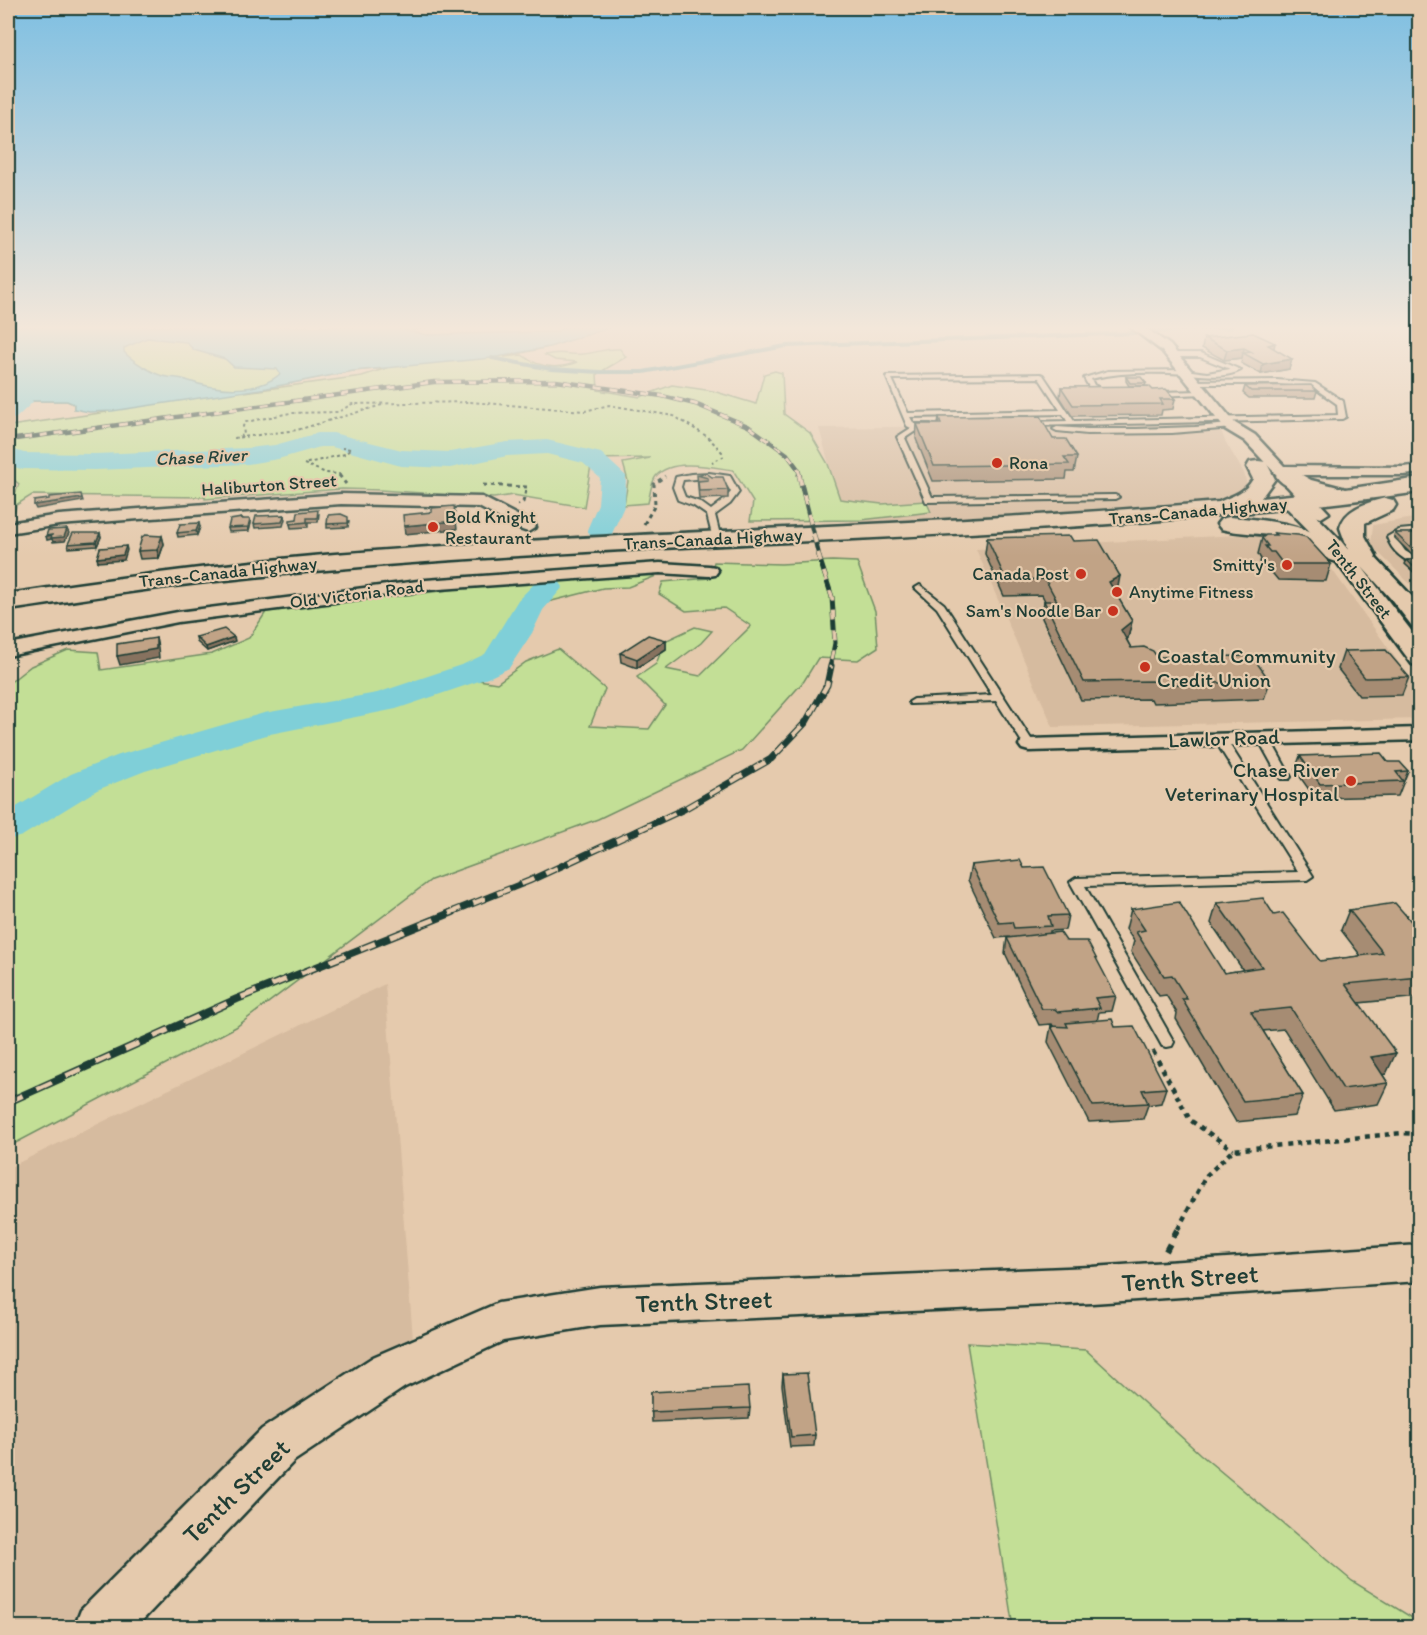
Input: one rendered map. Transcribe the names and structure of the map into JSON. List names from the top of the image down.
{
  "streets": {
    "highway": ["Trans-Canada Highway"],
    "street": [
      "Haliburton Street",
      "Tenth Street",
      "Old Victoria Road",
      "Lawlor Road"
    ]
  },
  "crossings": [
    ["Trans-Canada Highway", "Tenth Street"]
  ],
  "water": ["Chase River"],
  "places": [
    "Rona",
    "Bold Knight Restaurant",
    "Smitty's",
    "Canada Post",
    "Anytime Fitness",
    "Sam's Noodle Bar",
    "Coastal Community Credit Union",
    "Chase River Veterinary Hospital"
  ]
}
